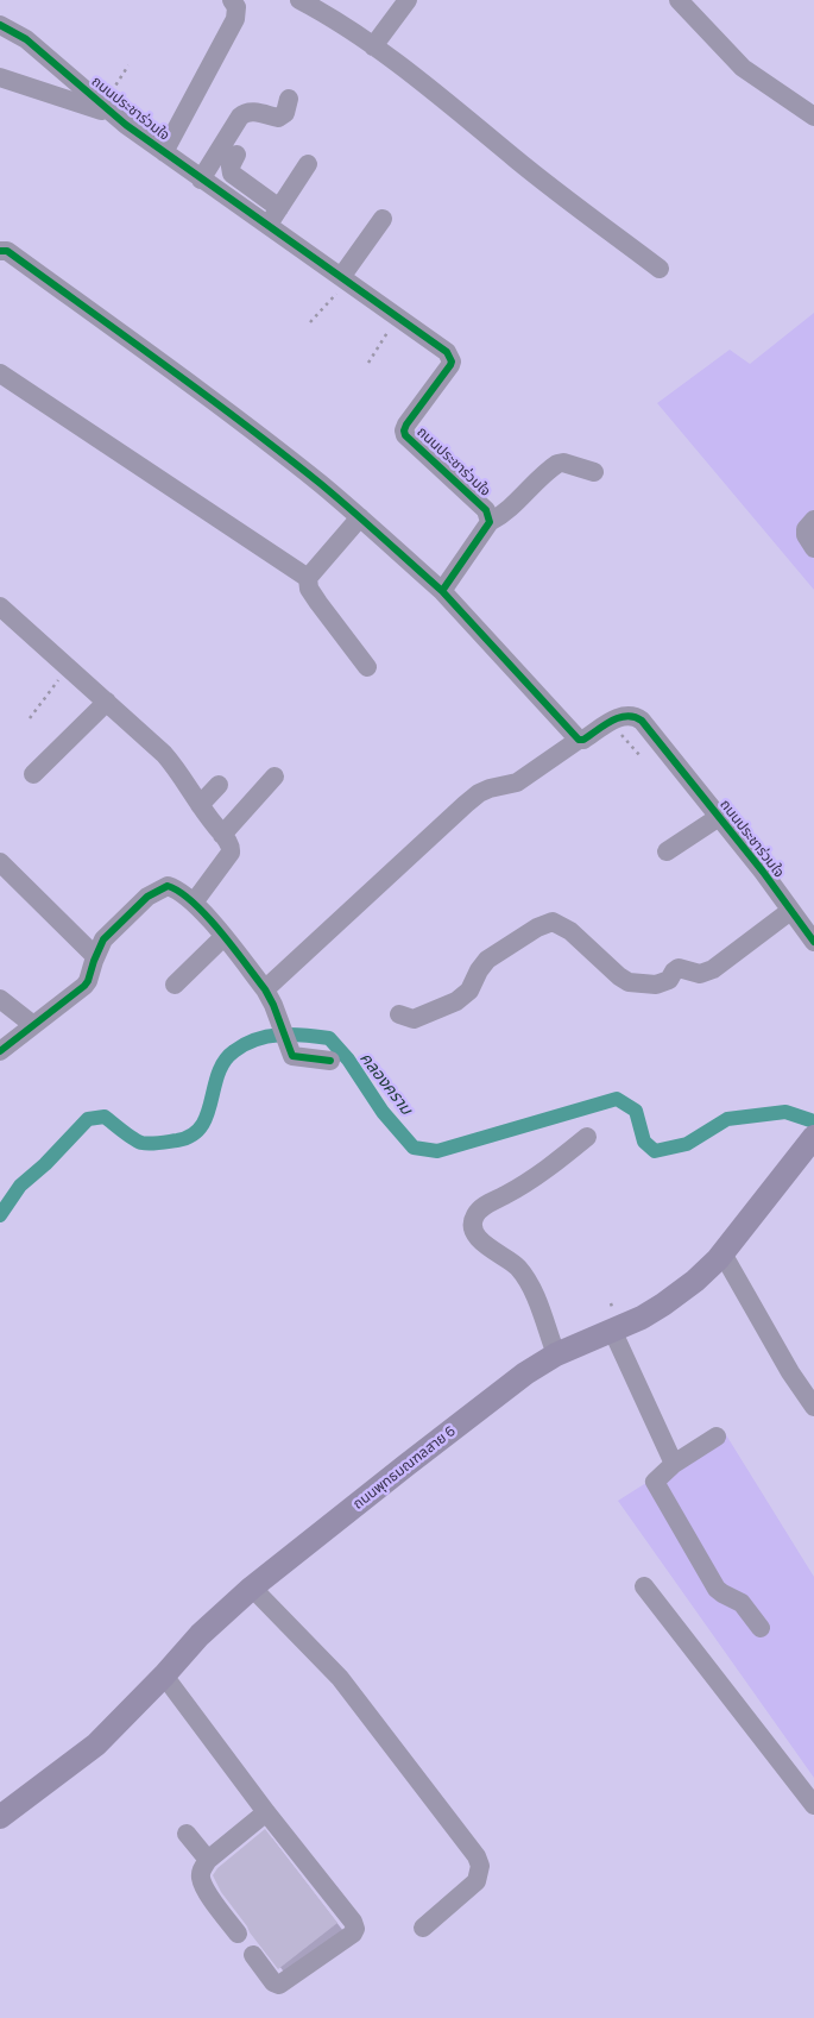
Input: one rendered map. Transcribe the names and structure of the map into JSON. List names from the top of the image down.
{
  "streets": {
    "main road": ["ถนนพุทธมณฑลสาย 6"],
    "street": ["ถนนประชาร่วมใจ"]
  },
  "water": ["คลองคราม"]
}
